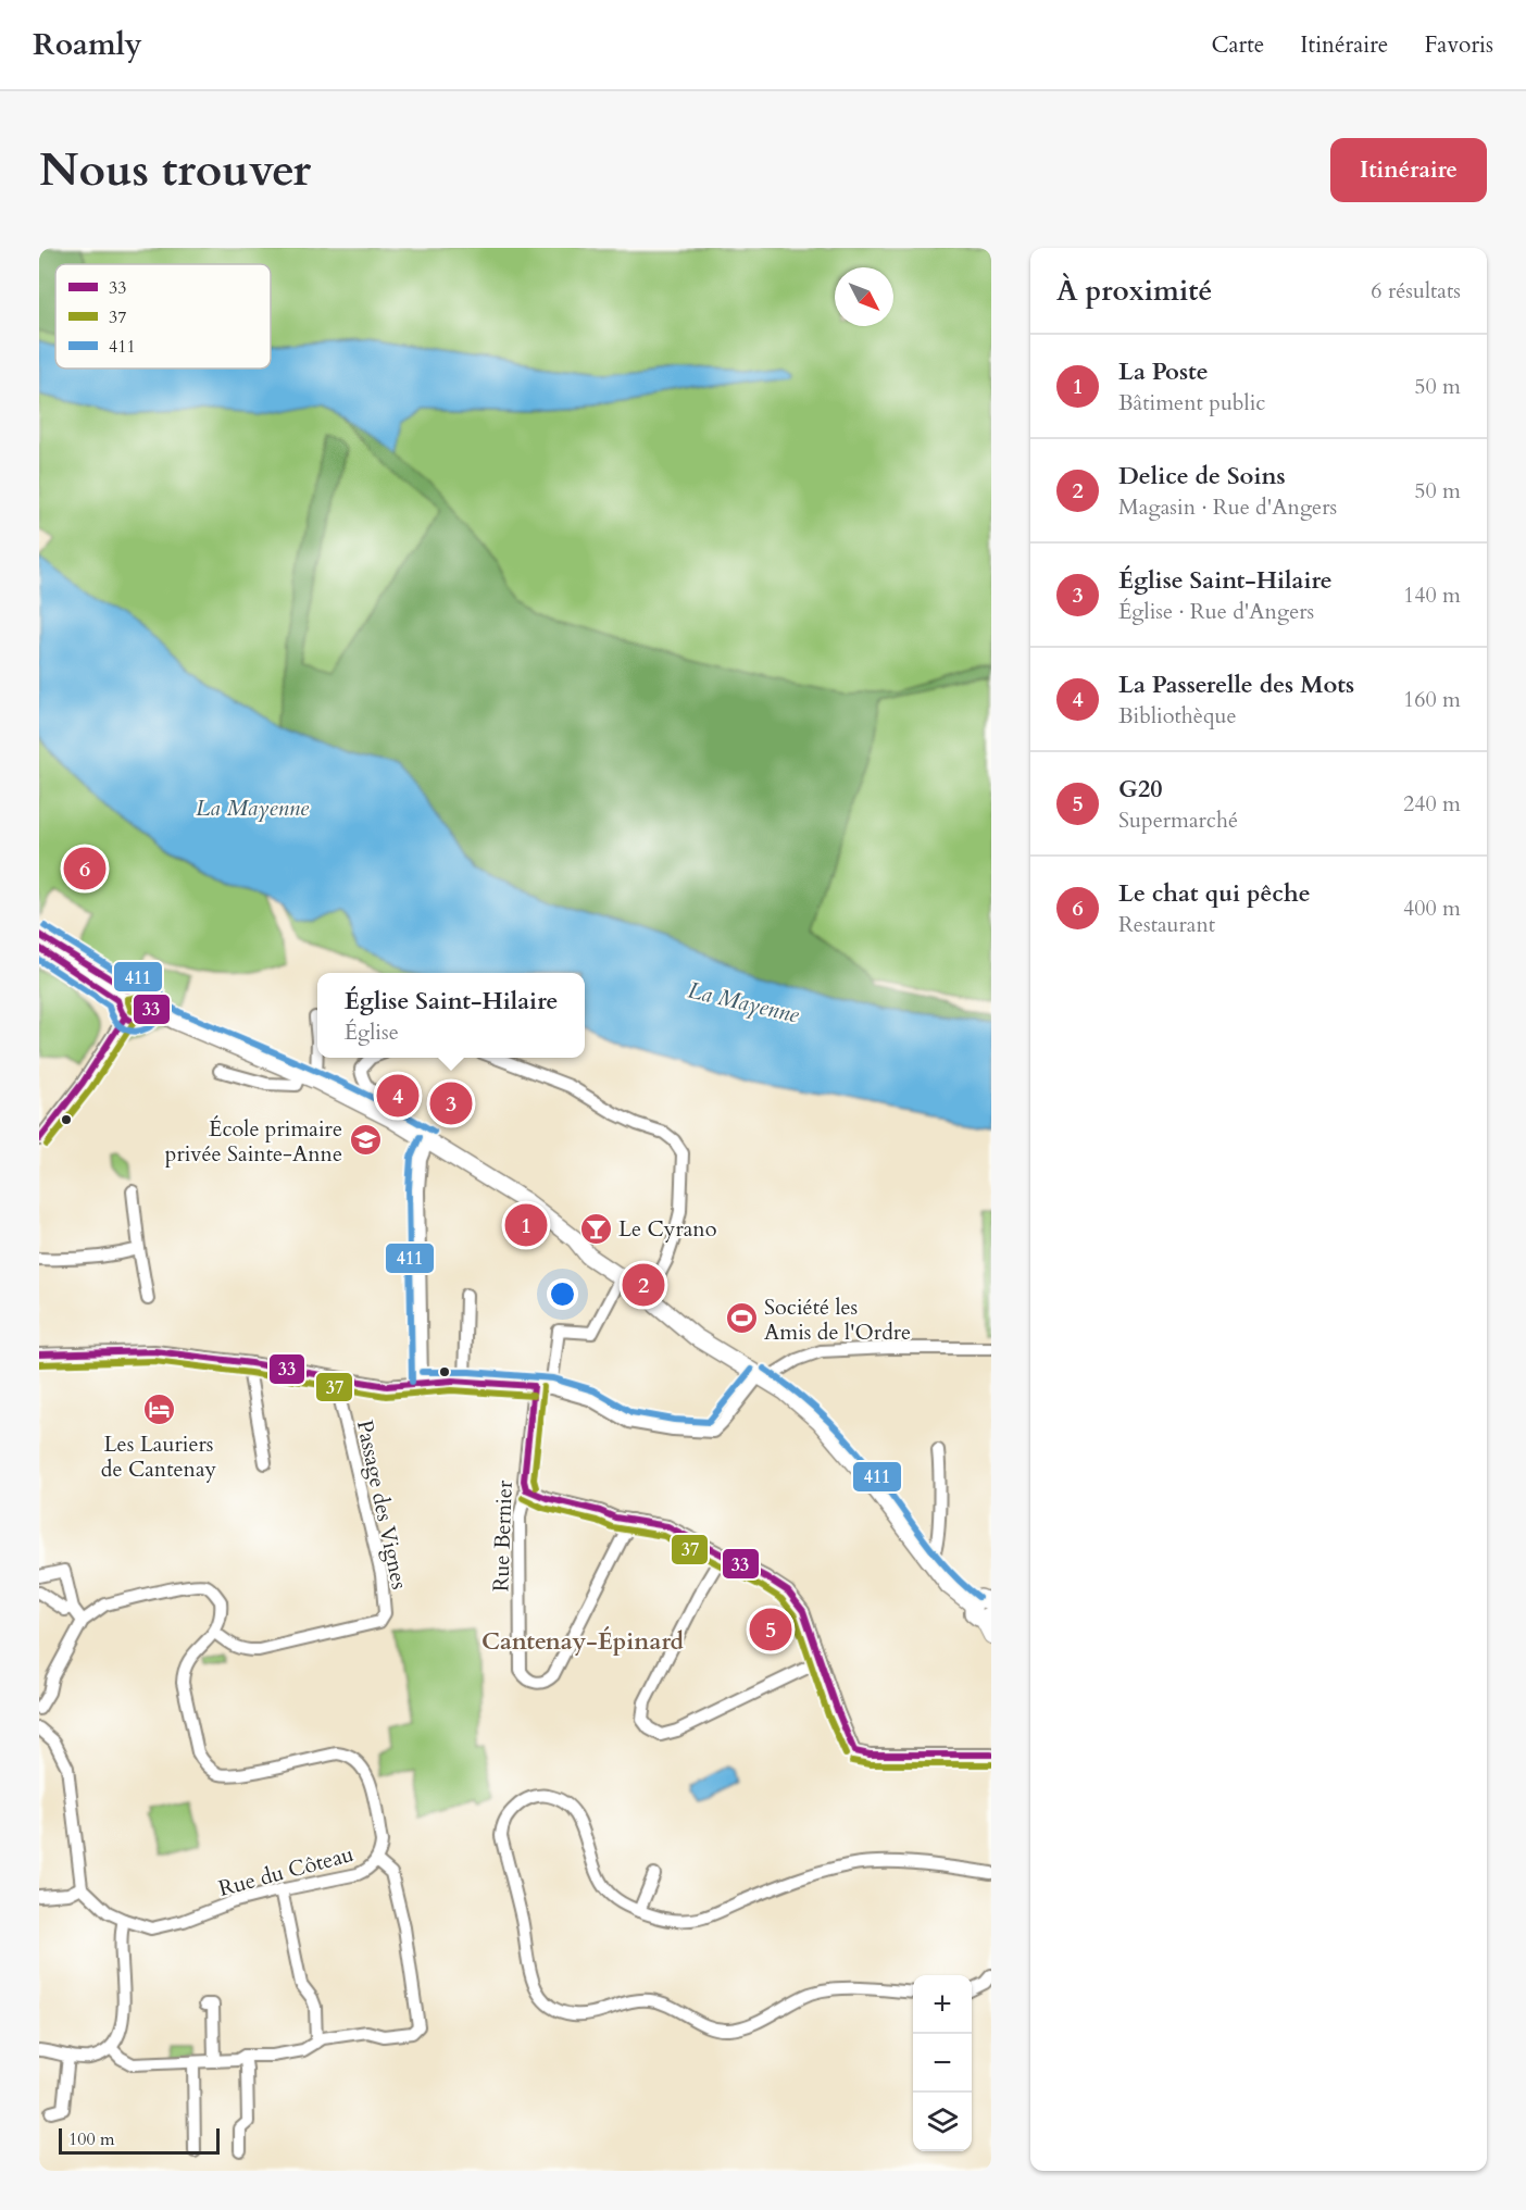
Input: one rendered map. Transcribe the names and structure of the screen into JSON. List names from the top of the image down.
{
  "streets": {
    "street": ["Passage des Vignes", "Rue Bernier", "Rue du Côteau"]
  },
  "crossings": [
    ["Passage des Vignes", "Rue du Côteau"]
  ],
  "districts": ["Cantenay-Épinard"],
  "water": ["La Mayenne"],
  "places": {
    "school or university": ["École primaire privée Sainte-Anne"],
    "bar": ["Le Cyrano"],
    "sports": ["Société les Amis de l'Ordre"],
    "hotel": ["Les Lauriers de Cantenay"]
  },
  "lines": ["transit line 411", "transit line 33", "transit line 37"],
  "legend": ["33", "37", "411"],
  "scale_bar": "100 m",
  "north": "bottom right",
  "page": {
    "header": "Roamly",
    "nav": ["Carte", "Itinéraire", "Favoris"],
    "buttons": "Itinéraire",
    "title": "Nous trouver",
    "heading": ["À proximité", "6 résultats"],
    "list": [
      {
        "mark": "1",
        "name": "La Poste",
        "note": "Bâtiment public",
        "value": "50 m"
      },
      {
        "mark": "2",
        "name": "Delice de Soins",
        "note": "Magasin · Rue d'Angers",
        "value": "50 m"
      },
      {
        "mark": "3",
        "name": "Église Saint-Hilaire",
        "note": "Église · Rue d'Angers",
        "value": "140 m"
      },
      {
        "mark": "4",
        "name": "La Passerelle des Mots",
        "note": "Bibliothèque",
        "value": "160 m"
      },
      {
        "mark": "5",
        "name": "G20",
        "note": "Supermarché",
        "value": "240 m"
      },
      {
        "mark": "6",
        "name": "Le chat qui pêche",
        "note": "Restaurant",
        "value": "400 m"
      }
    ],
    "pins": [
      "6",
      "4",
      "3",
      "1",
      "2",
      "5"
    ],
    "popup": ["Église Saint-Hilaire", "Église"],
    "map_buttons": ["+", "−"],
    "scale": "100 m"
  }
}
